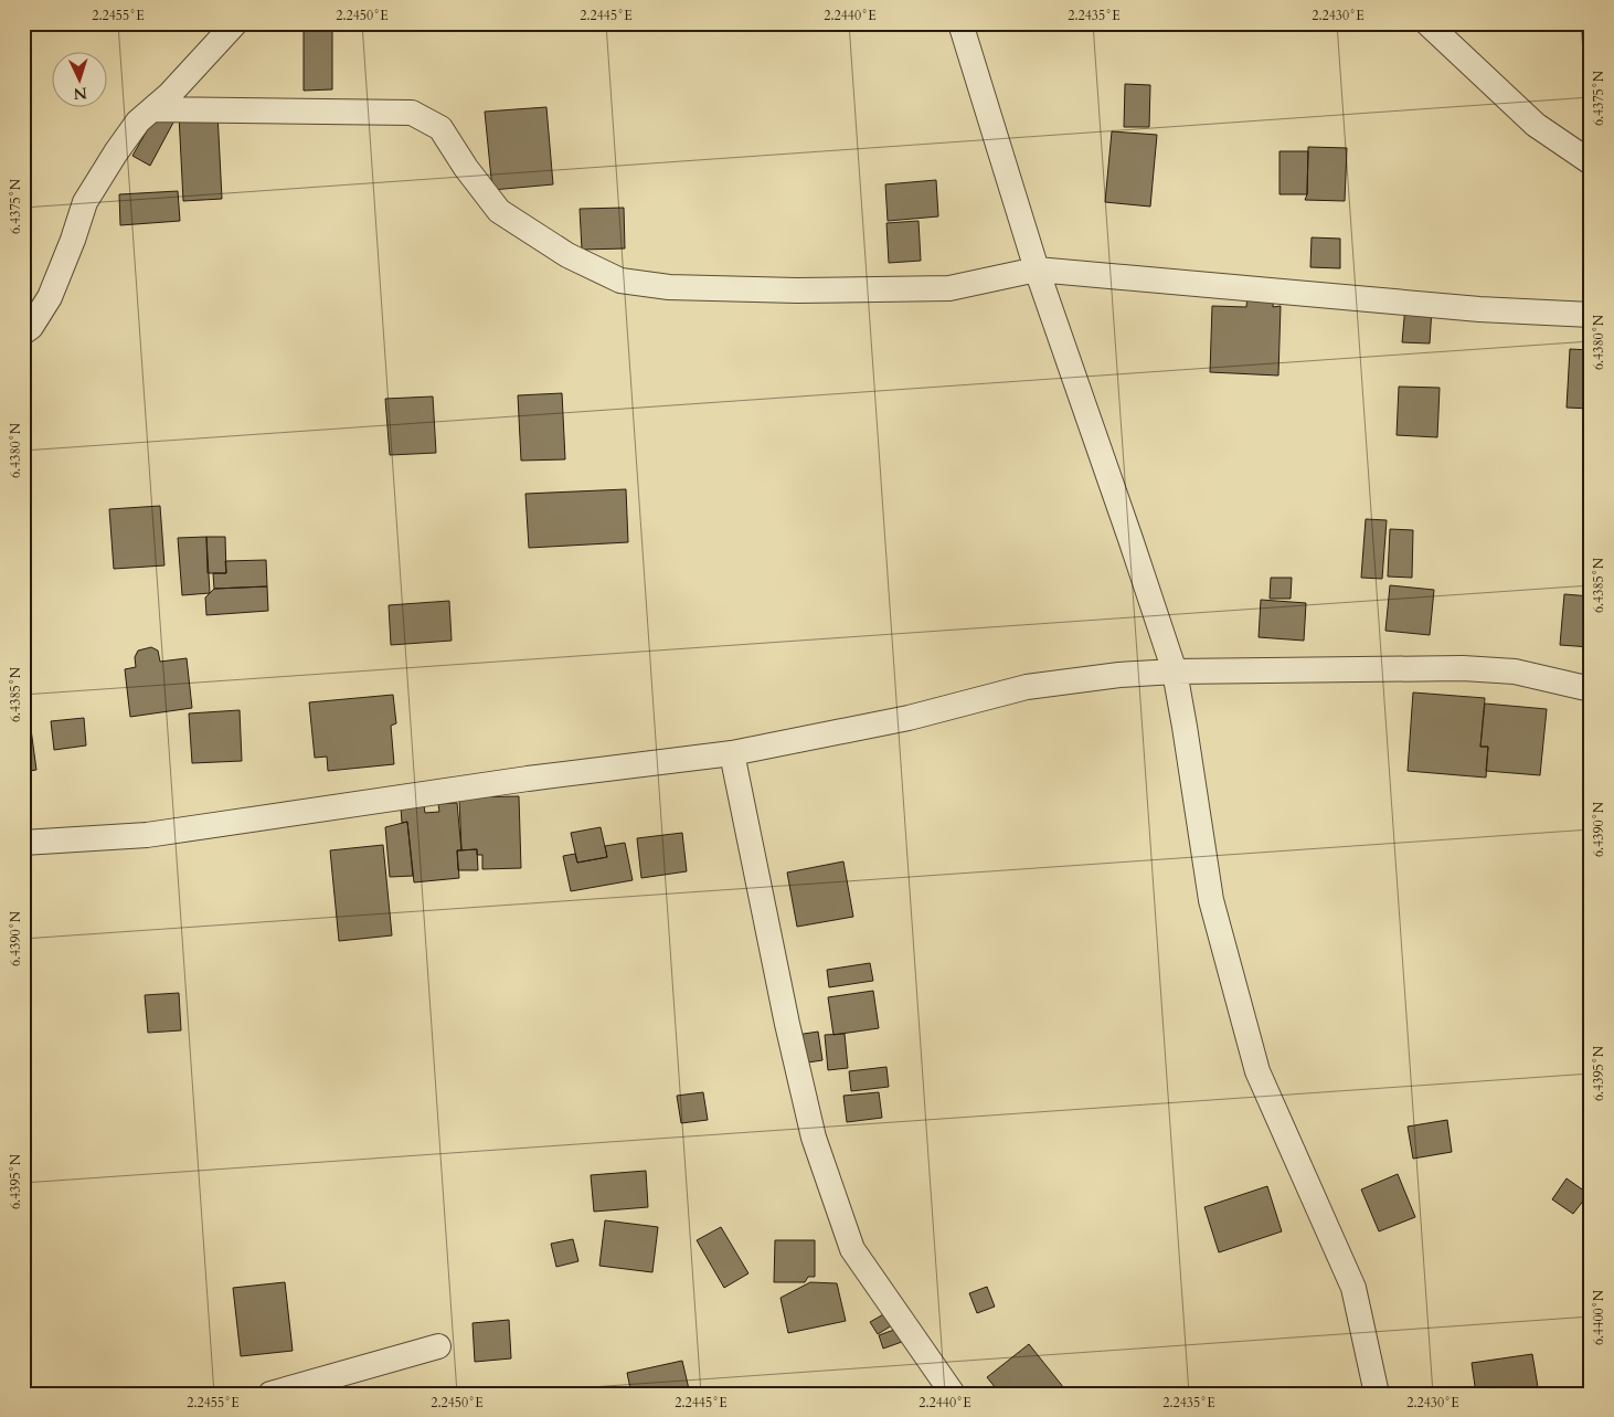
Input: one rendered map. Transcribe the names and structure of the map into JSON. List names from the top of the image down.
{
  "north": "bottom",
  "coordinates": [
    "2.2455°E",
    "2.2450°E",
    "2.2445°E",
    "2.2440°E",
    "2.2435°E",
    "2.2430°E",
    "6.4375°N",
    "6.4380°N",
    "6.4385°N",
    "6.4390°N",
    "6.4395°N",
    "6.4400°N"
  ]
}
